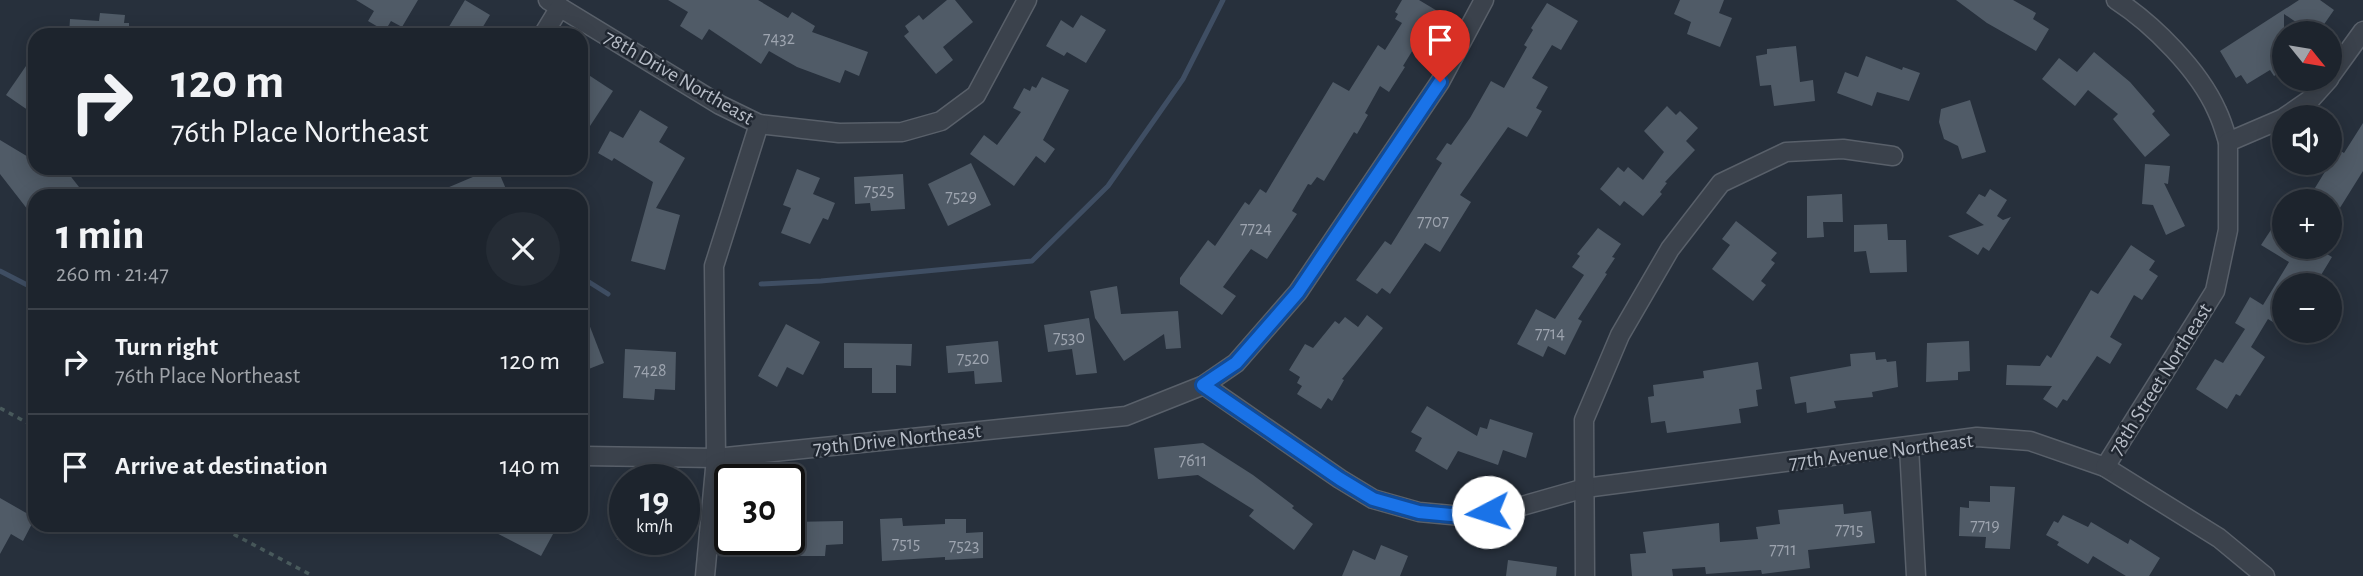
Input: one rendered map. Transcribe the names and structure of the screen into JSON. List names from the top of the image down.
{
  "streets": {
    "street": [
      "78th Drive Northeast",
      "78th Street Northeast",
      "79th Drive Northeast",
      "77th Avenue Northeast"
    ]
  },
  "crossings": [
    ["78th Street Northeast", "77th Avenue Northeast"]
  ],
  "house_numbers": [
    "7432",
    "7525",
    "7529",
    "7707",
    "7724",
    "7714",
    "7530",
    "7520",
    "7428",
    "7611",
    "7719",
    "7715",
    "7515",
    "7523",
    "7711"
  ],
  "north": "bottom right",
  "page": {
    "map_buttons": ["+", "−"],
    "turn": ["120 m", "76th Place Northeast"],
    "heading": ["1 min", "260 m · 21:47"],
    "list": [
      {
        "name": "Turn right",
        "note": "76th Place Northeast",
        "value": "120 m"
      },
      {
        "name": "Arrive at destination",
        "value": "140 m"
      }
    ],
    "speed": "19 km/h",
    "limit": "30"
  }
}
